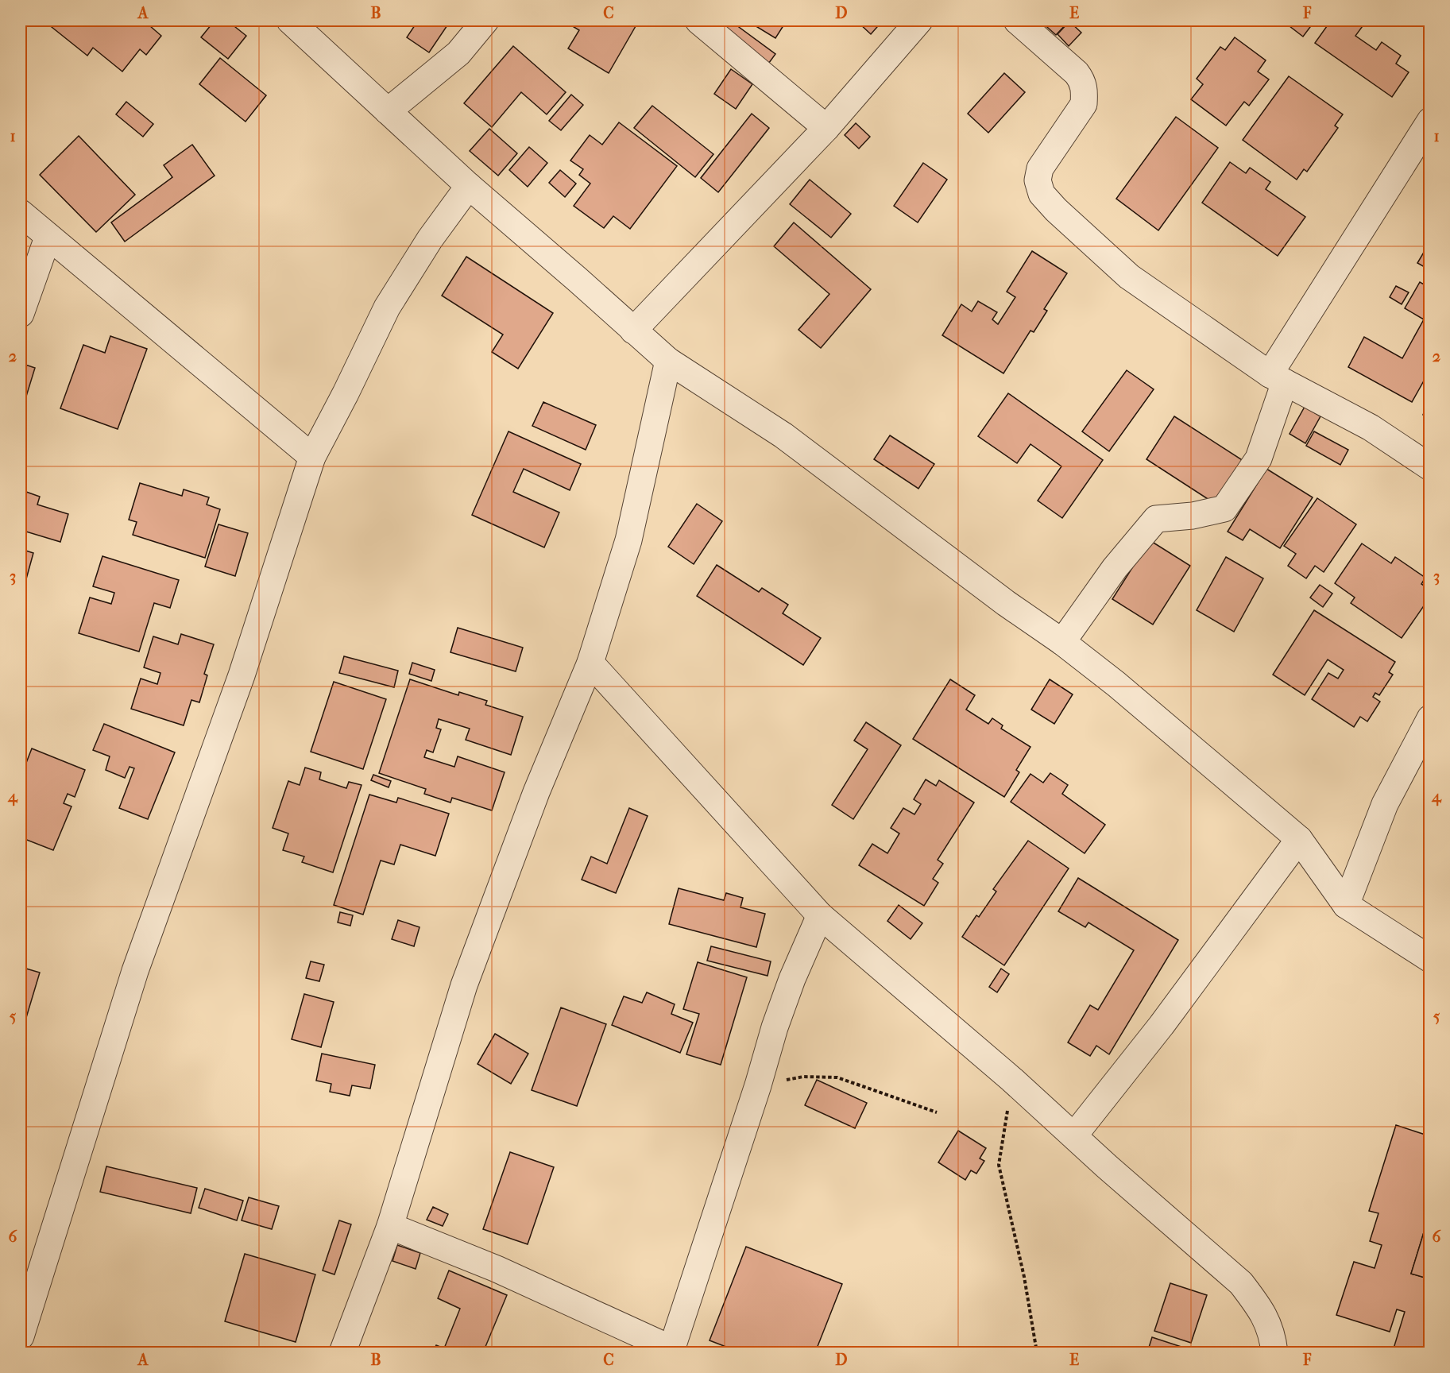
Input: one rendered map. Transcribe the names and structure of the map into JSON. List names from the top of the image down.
{
  "grid": {
    "columns": [
      "A",
      "B",
      "C",
      "D",
      "E",
      "F"
    ],
    "rows": [
      "1",
      "2",
      "3",
      "4",
      "5",
      "6"
    ]
  }
}
